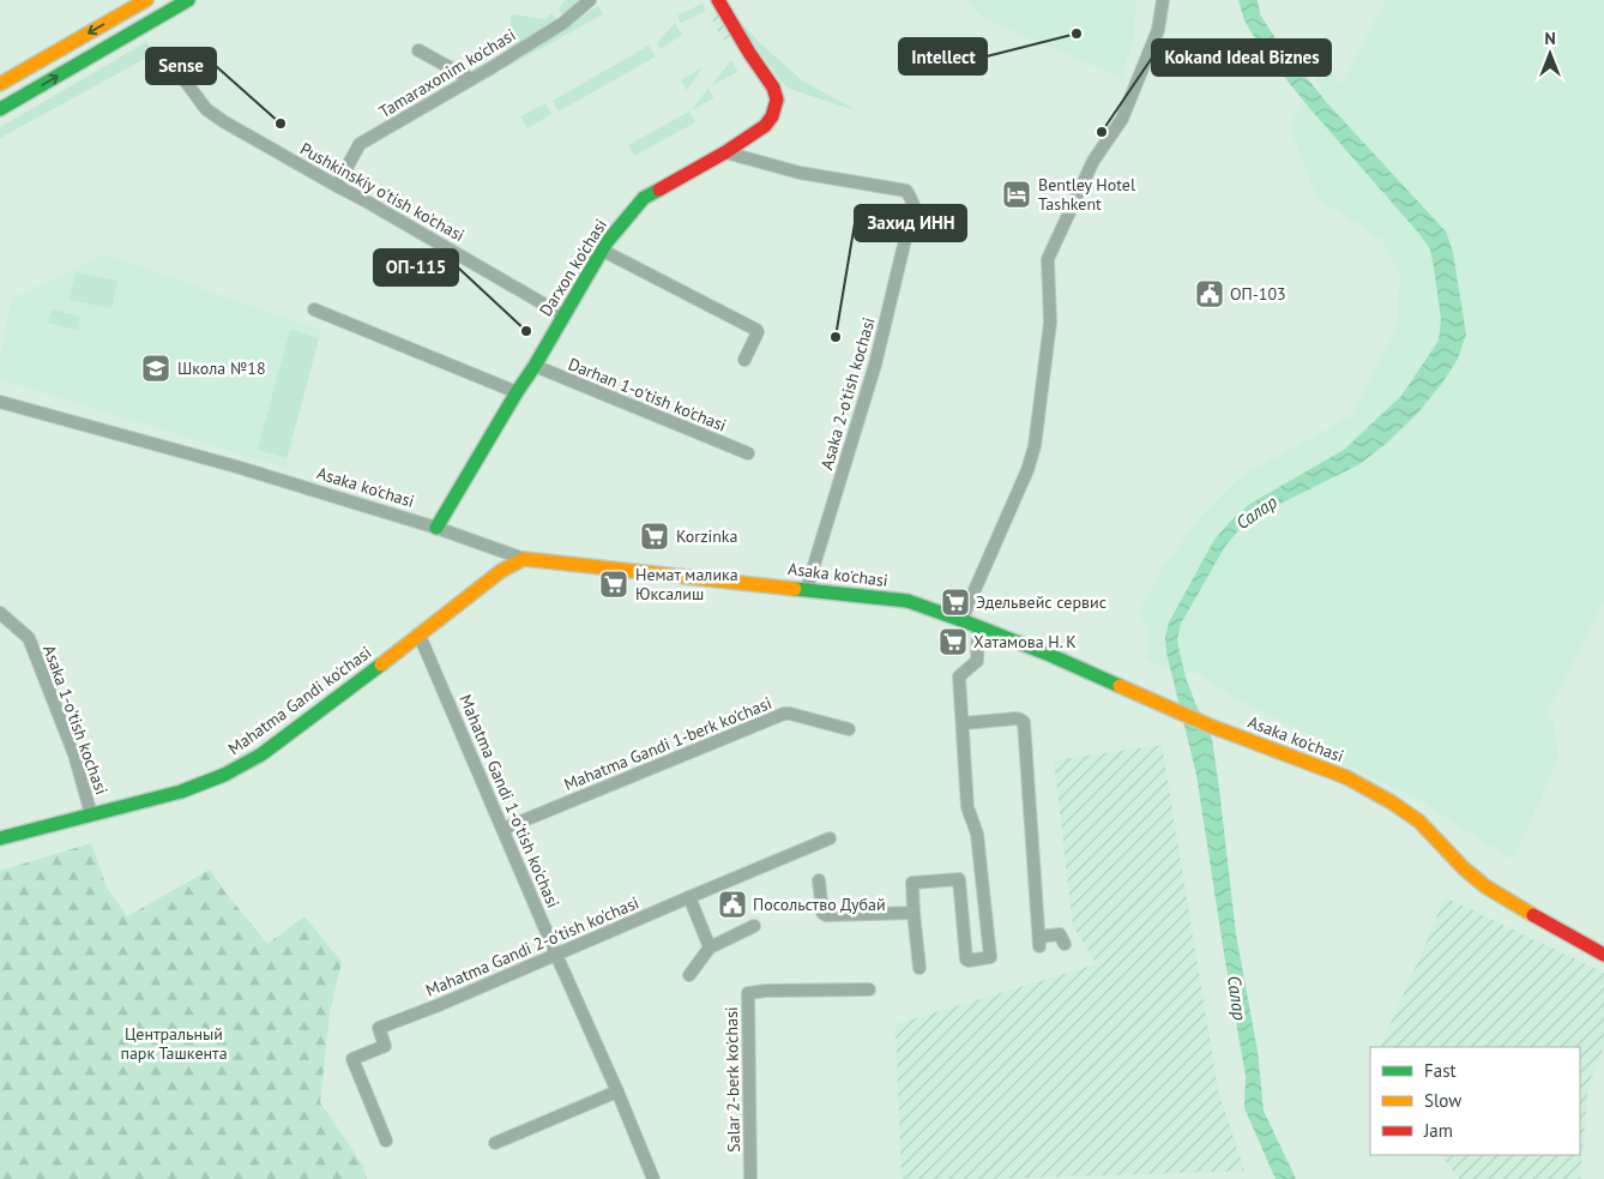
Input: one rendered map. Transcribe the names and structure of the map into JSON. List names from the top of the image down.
{
  "streets": {
    "street": [
      "Tamaraxonim ko'chasi",
      "Pushkinskiy o'tish ko'chasi",
      "Darxon ko'chasi",
      "Asaka 2-o'tish kochasi",
      "Darhan 1-o'tish ko'chasi",
      "Asaka ko'chasi",
      "Mahatma Gandi ko'chasi",
      "Asaka 1-o'tish kochasi",
      "Mahatma Gandi 1-berk ko'chasi",
      "Mahatma Gandi 1-o'tish ko'chasi",
      "Mahatma Gandi 2-o'tish ko'chasi",
      "Salar 2-berk ko'chasi"
    ]
  },
  "crossings": [
    ["Tamaraxonim ko'chasi", "Pushkinskiy o'tish ko'chasi"],
    ["Pushkinskiy o'tish ko'chasi", "Darxon ko'chasi"],
    ["Darxon ko'chasi", "Asaka 2-o'tish kochasi"],
    ["Darxon ko'chasi", "Darhan 1-o'tish ko'chasi"],
    ["Darxon ko'chasi", "Asaka ko'chasi"],
    ["Asaka 2-o'tish kochasi", "Asaka ko'chasi"],
    ["Asaka ko'chasi", "Mahatma Gandi ko'chasi"],
    ["Mahatma Gandi ko'chasi", "Asaka 1-o'tish kochasi"],
    ["Mahatma Gandi ko'chasi", "Mahatma Gandi 1-o'tish ko'chasi"],
    ["Mahatma Gandi 1-berk ko'chasi", "Mahatma Gandi 1-o'tish ko'chasi"],
    ["Mahatma Gandi 1-o'tish ko'chasi", "Mahatma Gandi 2-o'tish ko'chasi"]
  ],
  "water": ["Салар"],
  "parks": ["Центральный парк Ташкента"],
  "places": {
    "other": [
      "Intellect",
      "Sense",
      "Kokand Ideal Biznes",
      "ОП-115",
      "Захид ИНН"
    ],
    "hotel": ["Bentley Hotel Tashkent"],
    "public building": ["ОП-103", "Посольство Дубай"],
    "school or university": ["Школа №18"],
    "supermarket": [
      "Korzinka",
      "Немат малика Юксалиш",
      "Эдельвейс сервис",
      "Хатамова Н. К"
    ]
  },
  "legend": ["Fast", "Slow", "Jam"],
  "north": "top"
}
